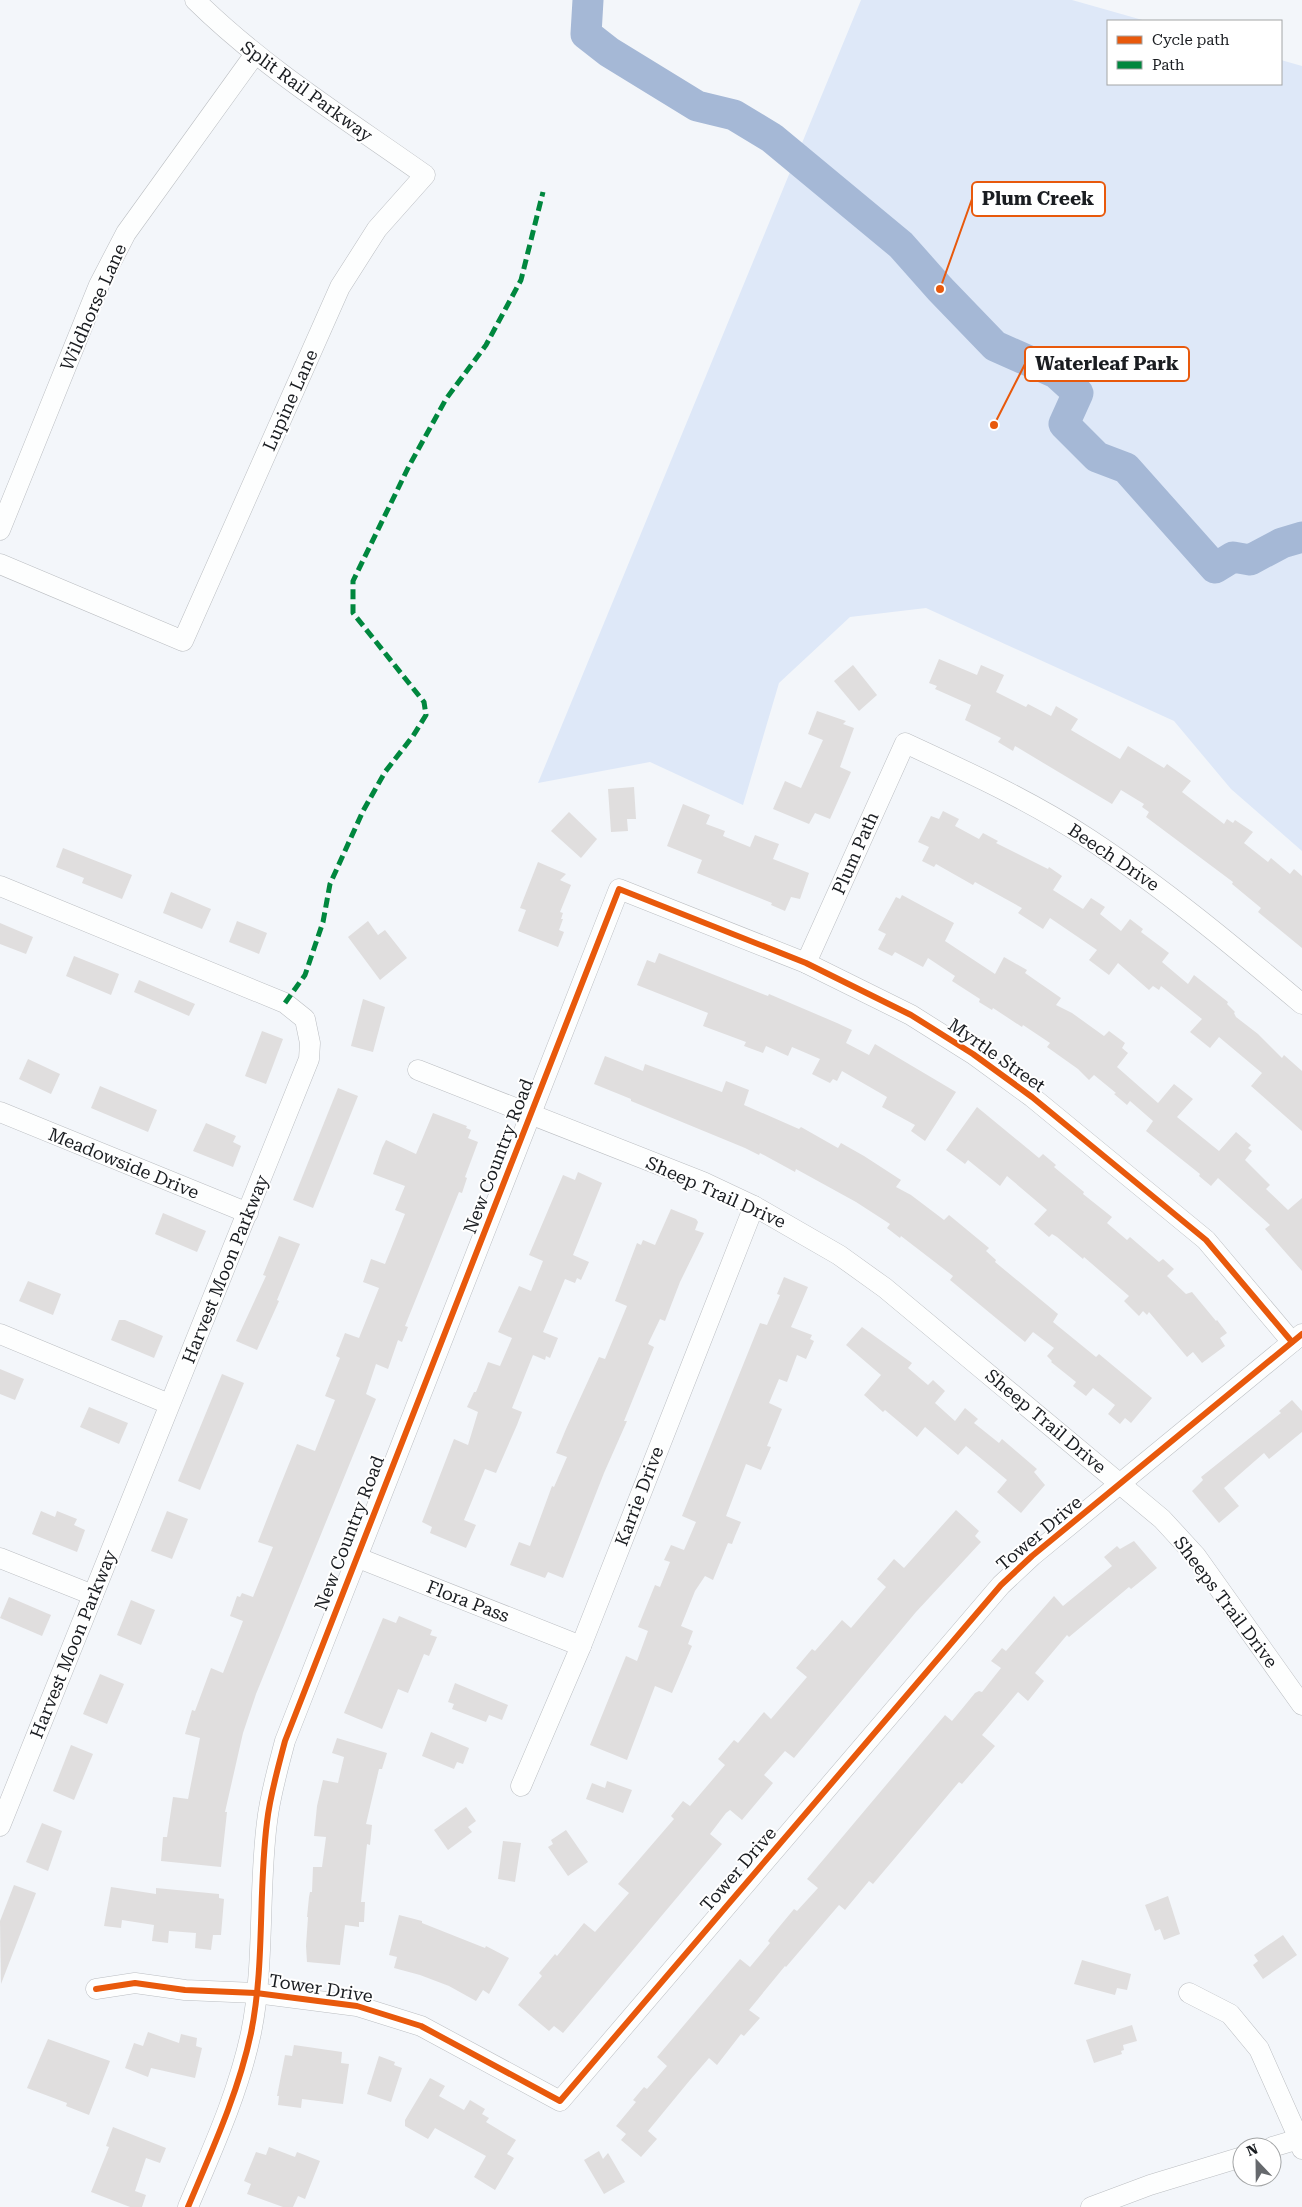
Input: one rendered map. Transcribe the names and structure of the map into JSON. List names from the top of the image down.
{
  "streets": {
    "street": [
      "Split Rail Parkway",
      "Wildhorse Lane",
      "Lupine Lane",
      "Plum Path",
      "Beech Drive",
      "Myrtle Street",
      "New Country Road",
      "Meadowside Drive",
      "Sheep Trail Drive",
      "Harvest Moon Parkway",
      "Karrie Drive",
      "Tower Drive",
      "Flora Pass",
      "Sheeps Trail Drive"
    ]
  },
  "crossings": [
    ["Split Rail Parkway", "Wildhorse Lane"],
    ["Split Rail Parkway", "Lupine Lane"],
    ["Plum Path", "Beech Drive"],
    ["Plum Path", "Myrtle Street"],
    ["Myrtle Street", "New Country Road"],
    ["Myrtle Street", "Tower Drive"],
    ["New Country Road", "Sheep Trail Drive"],
    ["New Country Road", "Tower Drive"],
    ["New Country Road", "Flora Pass"],
    ["Meadowside Drive", "Harvest Moon Parkway"],
    ["Sheep Trail Drive", "Karrie Drive"],
    ["Sheep Trail Drive", "Tower Drive"],
    ["Sheep Trail Drive", "Sheeps Trail Drive"],
    ["Karrie Drive", "Flora Pass"],
    ["Tower Drive", "Sheeps Trail Drive"]
  ],
  "places": ["Plum Creek", "Waterleaf Park"],
  "legend": ["Cycle path", "Path"],
  "north": "top"
}
